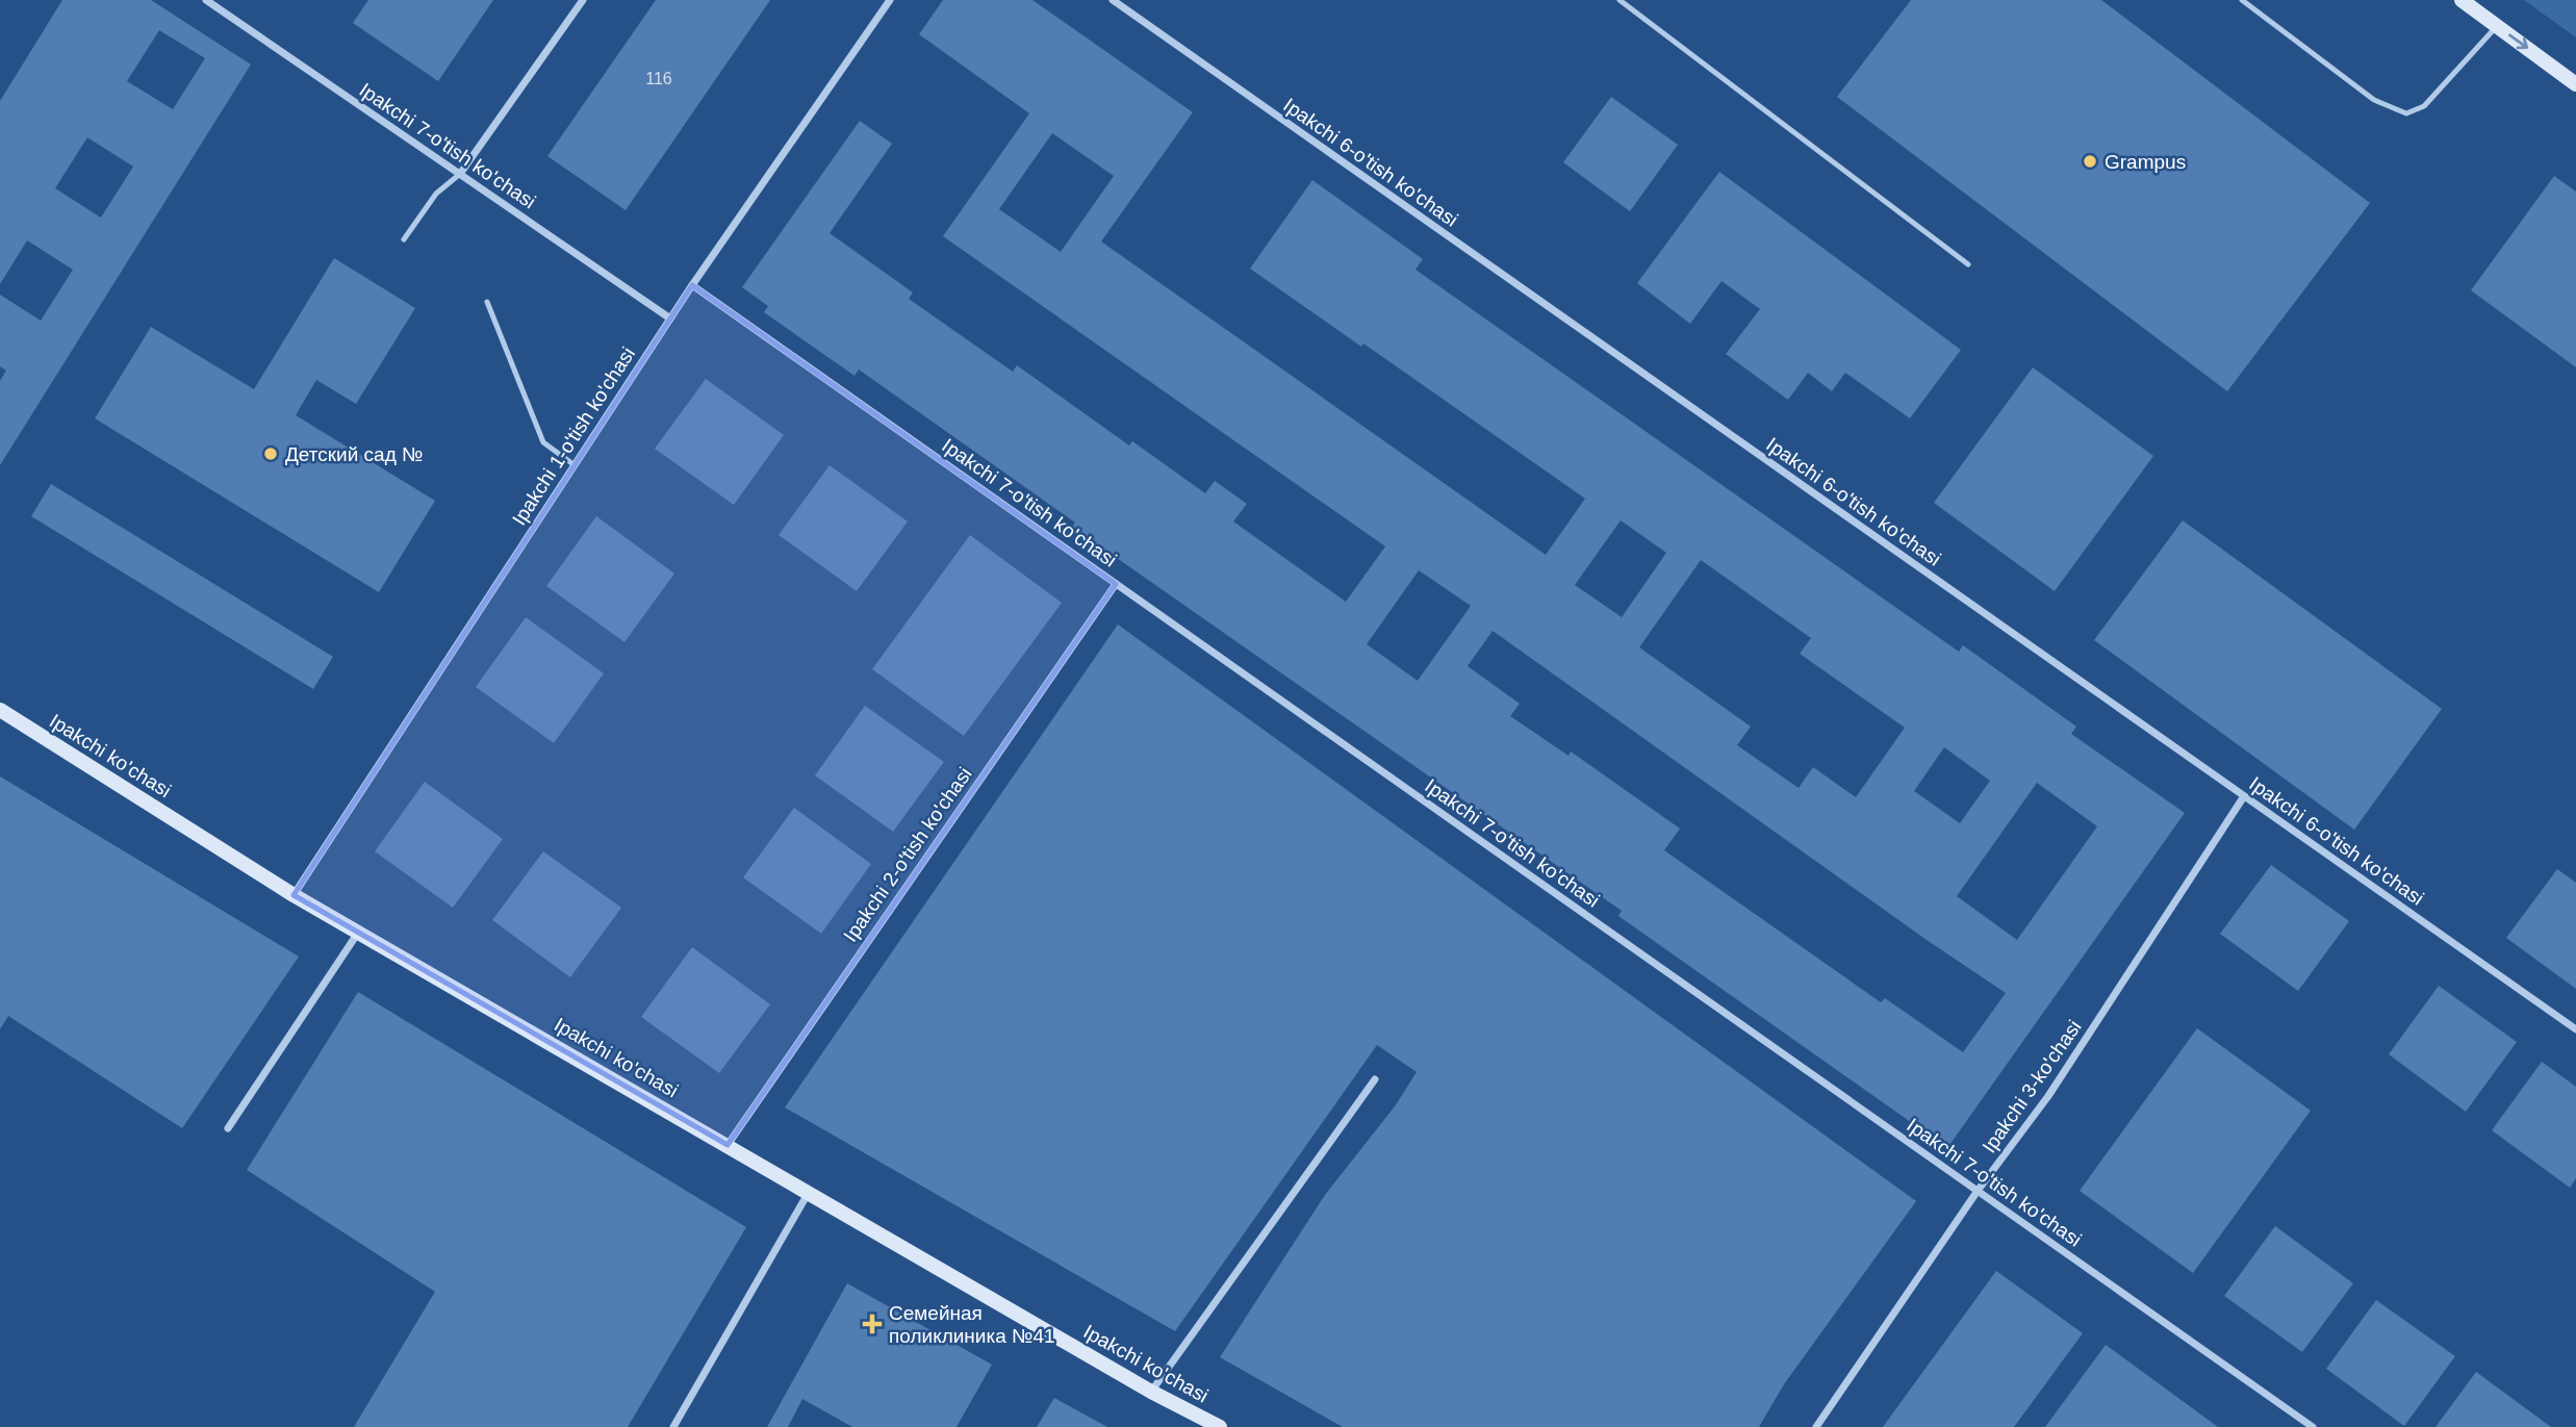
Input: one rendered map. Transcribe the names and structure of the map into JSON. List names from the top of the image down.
{
  "streets": {
    "main road": ["Ipakchi ko'chasi"],
    "street": [
      "Ipakchi 7-o'tish ko'chasi",
      "Ipakchi 6-o'tish ko'chasi",
      "Ipakchi 1-o'tish ko'chasi",
      "Ipakchi 2-o'tish ko'chasi",
      "Ipakchi 3-ko'chasi"
    ]
  },
  "crossings": [
    ["Ipakchi 7-o'tish ko'chasi", "Ipakchi 1-o'tish ko'chasi"],
    ["Ipakchi 7-o'tish ko'chasi", "Ipakchi 2-o'tish ko'chasi"],
    ["Ipakchi 7-o'tish ko'chasi", "Ipakchi 3-ko'chasi"],
    ["Ipakchi 6-o'tish ko'chasi", "Ipakchi 3-ko'chasi"],
    ["Ipakchi 1-o'tish ko'chasi", "Ipakchi ko'chasi"],
    ["Ipakchi ko'chasi", "Ipakchi 2-o'tish ko'chasi"]
  ],
  "places": {
    "other": ["Grampus", "Детский сад №"],
    "health": ["Семейная поликлиника №41"]
  },
  "house_numbers": ["116"]
}
